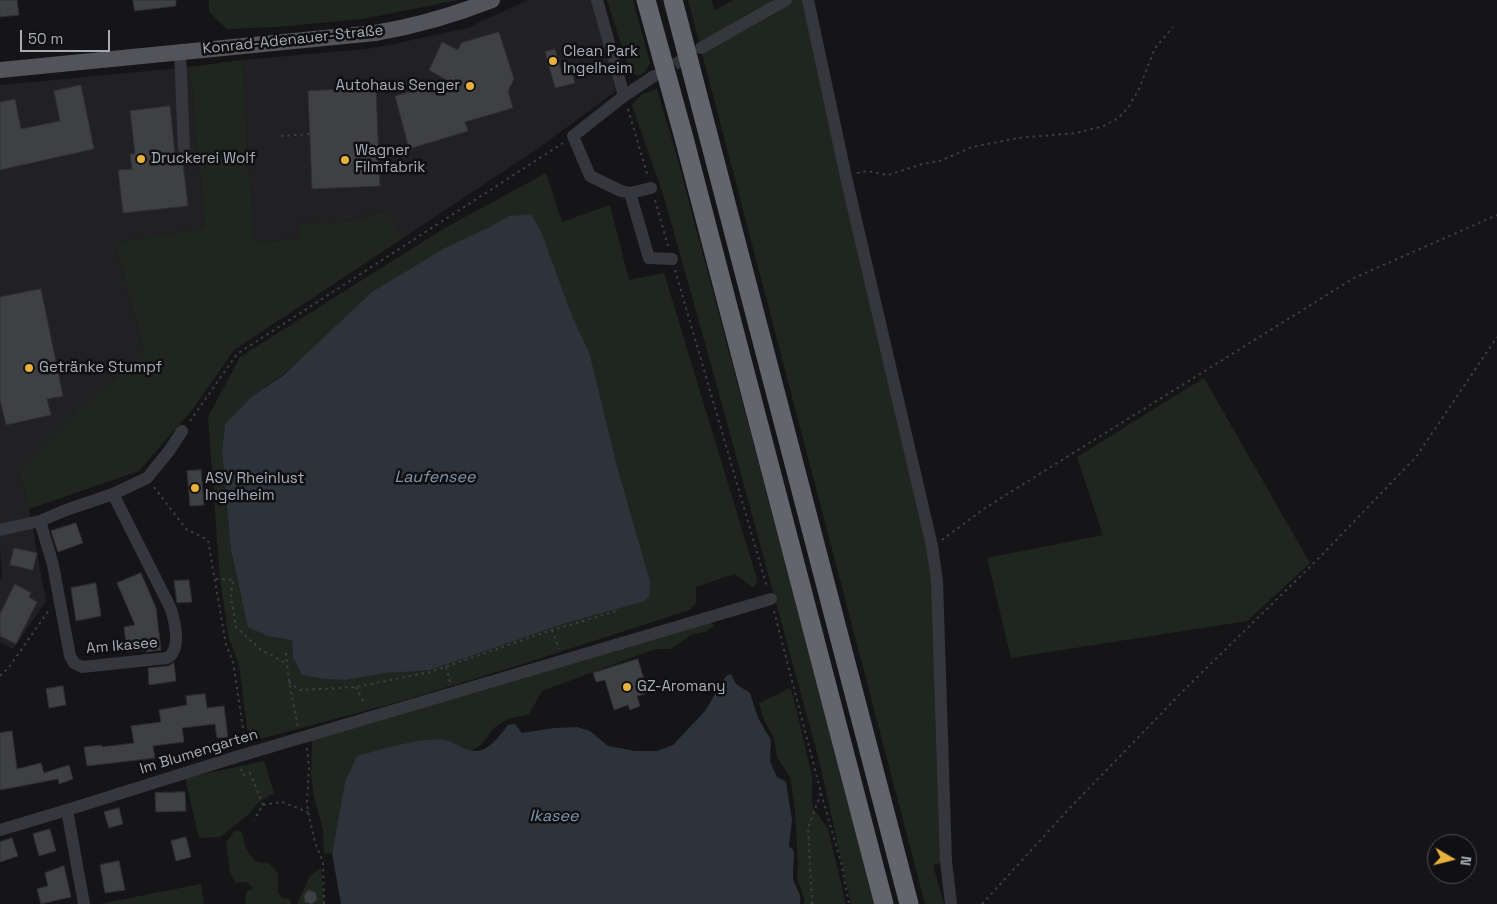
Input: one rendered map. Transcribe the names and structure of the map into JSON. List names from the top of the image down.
{
  "streets": {
    "main road": ["Konrad-Adenauer-Straße"],
    "street": ["Am Ikasee", "Im Blumengarten"]
  },
  "water": ["Laufensee", "Ikasee"],
  "places": [
    "Clean Park Ingelheim",
    "Autohaus Senger",
    "Druckerei Wolf",
    "Wagner Filmfabrik",
    "Getränke Stumpf",
    "ASV Rheinlust Ingelheim",
    "GZ-Aromany"
  ],
  "scale_bar": "50 m",
  "north": "right"
}
